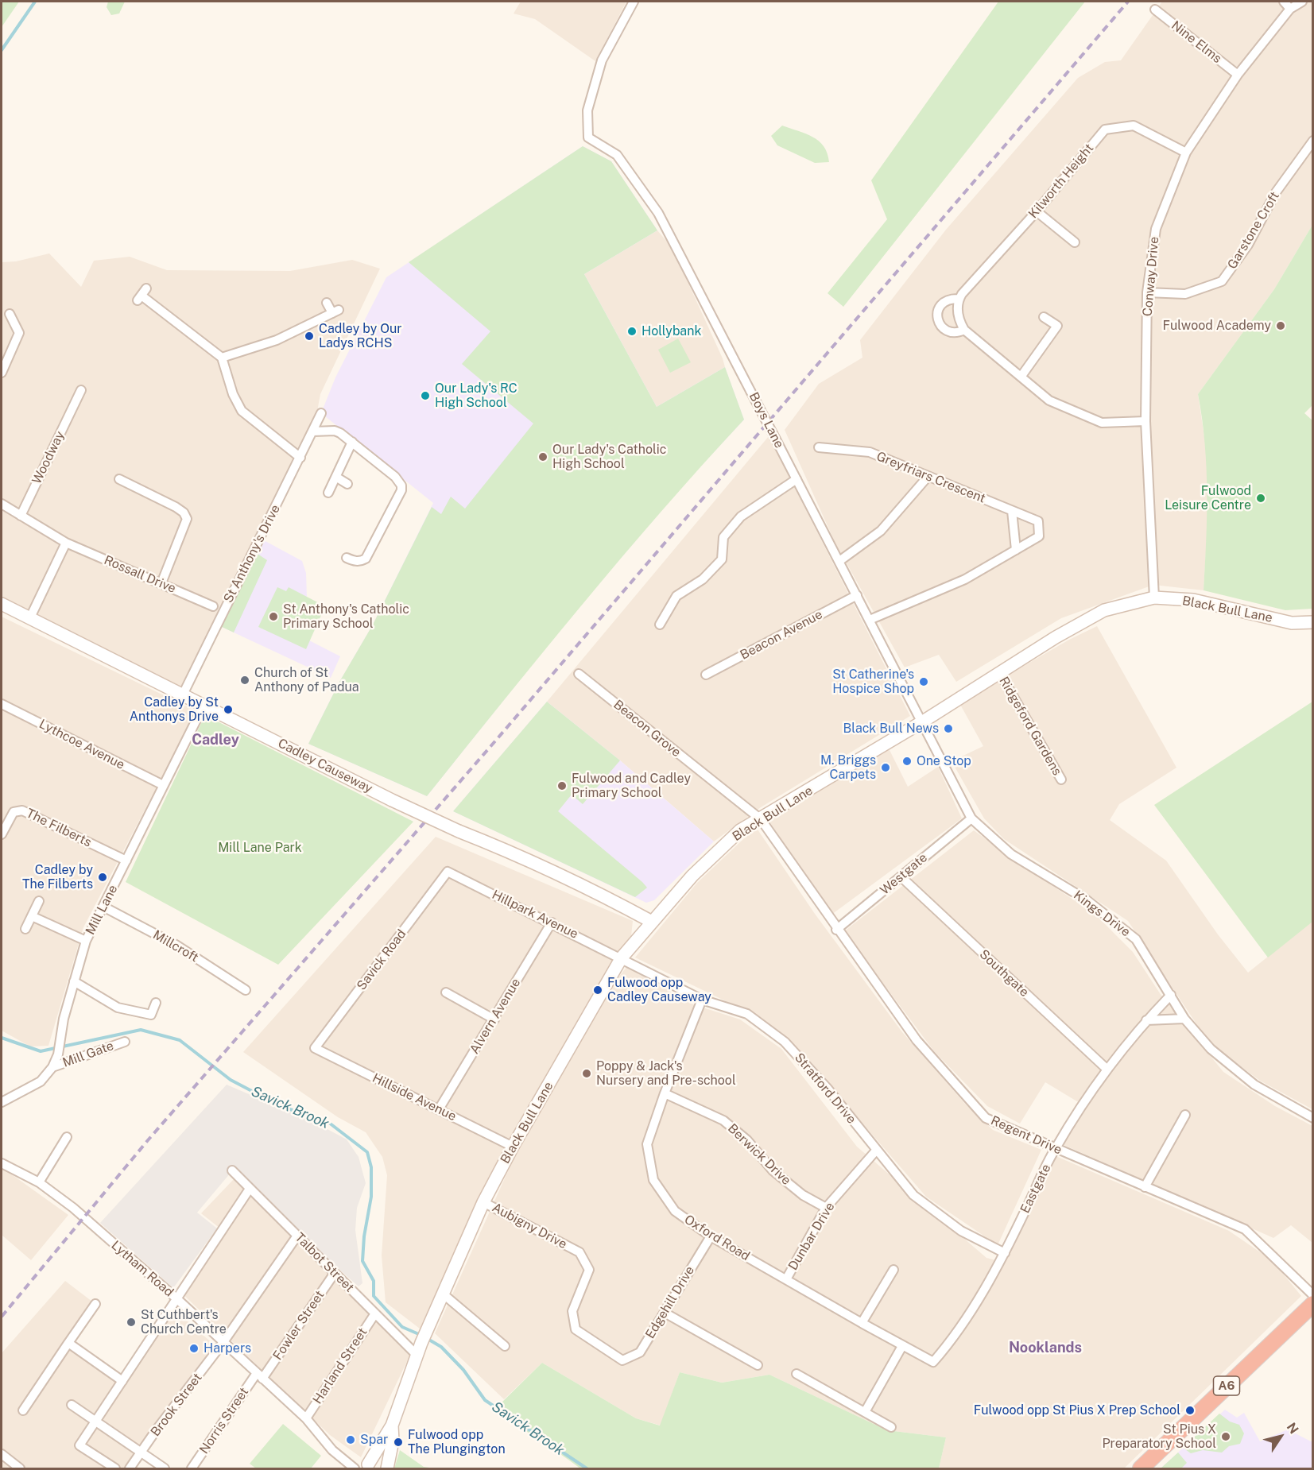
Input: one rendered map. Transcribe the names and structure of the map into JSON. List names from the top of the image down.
{
  "streets": {
    "highway": ["A6"],
    "street": [
      "Nine Elms",
      "Kilworth Height",
      "Garstone Croft",
      "Conway Drive",
      "Boys Lane",
      "Woodway",
      "Greyfriars Crescent",
      "St Anthony's Drive",
      "Rossall Drive",
      "Black Bull Lane",
      "Beacon Avenue",
      "Ridgeford Gardens",
      "Beacon Grove",
      "Lythcoe Avenue",
      "Cadley Causeway",
      "The Filberts",
      "Westgate",
      "Mill Lane",
      "Kings Drive",
      "Hillpark Avenue",
      "Millcroft",
      "Savick Road",
      "Southgate",
      "Alvern Avenue",
      "Mill Gate",
      "Stratford Drive",
      "Hillside Avenue",
      "Regent Drive",
      "Berwick Drive",
      "Eastgate",
      "Aubigny Drive",
      "Dunbar Drive",
      "Oxford Road",
      "Talbot Street",
      "Lytham Road",
      "Edgehill Drive",
      "Fowler Street",
      "Harland Street",
      "Brook Street",
      "Norris Street"
    ]
  },
  "crossings": [
    ["Nine Elms", "Conway Drive"],
    ["Kilworth Height", "Conway Drive"],
    ["Garstone Croft", "Conway Drive"],
    ["Conway Drive", "Black Bull Lane"],
    ["Boys Lane", "Greyfriars Crescent"],
    ["Boys Lane", "Black Bull Lane"],
    ["Boys Lane", "Beacon Avenue"],
    ["Boys Lane", "Kings Drive"],
    ["Woodway", "Rossall Drive"],
    ["St Anthony's Drive", "Cadley Causeway"],
    ["Black Bull Lane", "Ridgeford Gardens"],
    ["Black Bull Lane", "Beacon Grove"],
    ["Black Bull Lane", "Cadley Causeway"],
    ["Black Bull Lane", "Kings Drive"],
    ["Black Bull Lane", "Hillpark Avenue"],
    ["Black Bull Lane", "Stratford Drive"],
    ["Black Bull Lane", "Hillside Avenue"],
    ["Black Bull Lane", "Regent Drive"],
    ["Black Bull Lane", "Aubigny Drive"],
    ["Black Bull Lane", "Talbot Street"],
    ["Beacon Grove", "Regent Drive"],
    ["Lythcoe Avenue", "Mill Lane"],
    ["Cadley Causeway", "Mill Lane"],
    ["The Filberts", "Mill Lane"],
    ["Westgate", "Kings Drive"],
    ["Westgate", "Southgate"],
    ["Westgate", "Regent Drive"],
    ["Mill Lane", "Millcroft"],
    ["Mill Lane", "Mill Gate"],
    ["Kings Drive", "Eastgate"],
    ["Hillpark Avenue", "Savick Road"],
    ["Hillpark Avenue", "Alvern Avenue"],
    ["Hillpark Avenue", "Stratford Drive"],
    ["Savick Road", "Hillside Avenue"],
    ["Southgate", "Eastgate"],
    ["Alvern Avenue", "Hillside Avenue"],
    ["Stratford Drive", "Eastgate"],
    ["Stratford Drive", "Dunbar Drive"],
    ["Stratford Drive", "Oxford Road"],
    ["Regent Drive", "Eastgate"],
    ["Berwick Drive", "Dunbar Drive"],
    ["Berwick Drive", "Oxford Road"],
    ["Eastgate", "Oxford Road"],
    ["Aubigny Drive", "Edgehill Drive"],
    ["Dunbar Drive", "Oxford Road"],
    ["Oxford Road", "Edgehill Drive"],
    ["Talbot Street", "Fowler Street"],
    ["Talbot Street", "Harland Street"],
    ["Talbot Street", "Brook Street"],
    ["Lytham Road", "Fowler Street"],
    ["Lytham Road", "Harland Street"],
    ["Lytham Road", "Brook Street"],
    ["Lytham Road", "Norris Street"],
    ["Fowler Street", "Norris Street"]
  ],
  "districts": ["Cadley", "Nooklands"],
  "water": ["Savick Brook"],
  "parks": ["Mill Lane Park"],
  "places": [
    "Fulwood Academy",
    "Hollybank",
    "Cadley by Our Ladys RCHS",
    "Our Lady's RC High School",
    "Our Lady's Catholic High School",
    "Fulwood Leisure Centre",
    "St Anthony's Catholic Primary School",
    "Church of St Anthony of Padua",
    "St Catherine's Hospice Shop",
    "Cadley by St Anthonys Drive",
    "Black Bull News",
    "One Stop",
    "M. Briggs Carpets",
    "Fulwood and Cadley Primary School",
    "Cadley by The Filberts",
    "Fulwood opp Cadley Causeway",
    "Poppy & Jack's Nursery and Pre-school",
    "St Cuthbert's Church Centre",
    "Harpers",
    "Fulwood opp St Pius X Prep School",
    "St Pius X Preparatory School",
    "Spar",
    "Fulwood opp The Plungington"
  ],
  "north": "top right"
}
